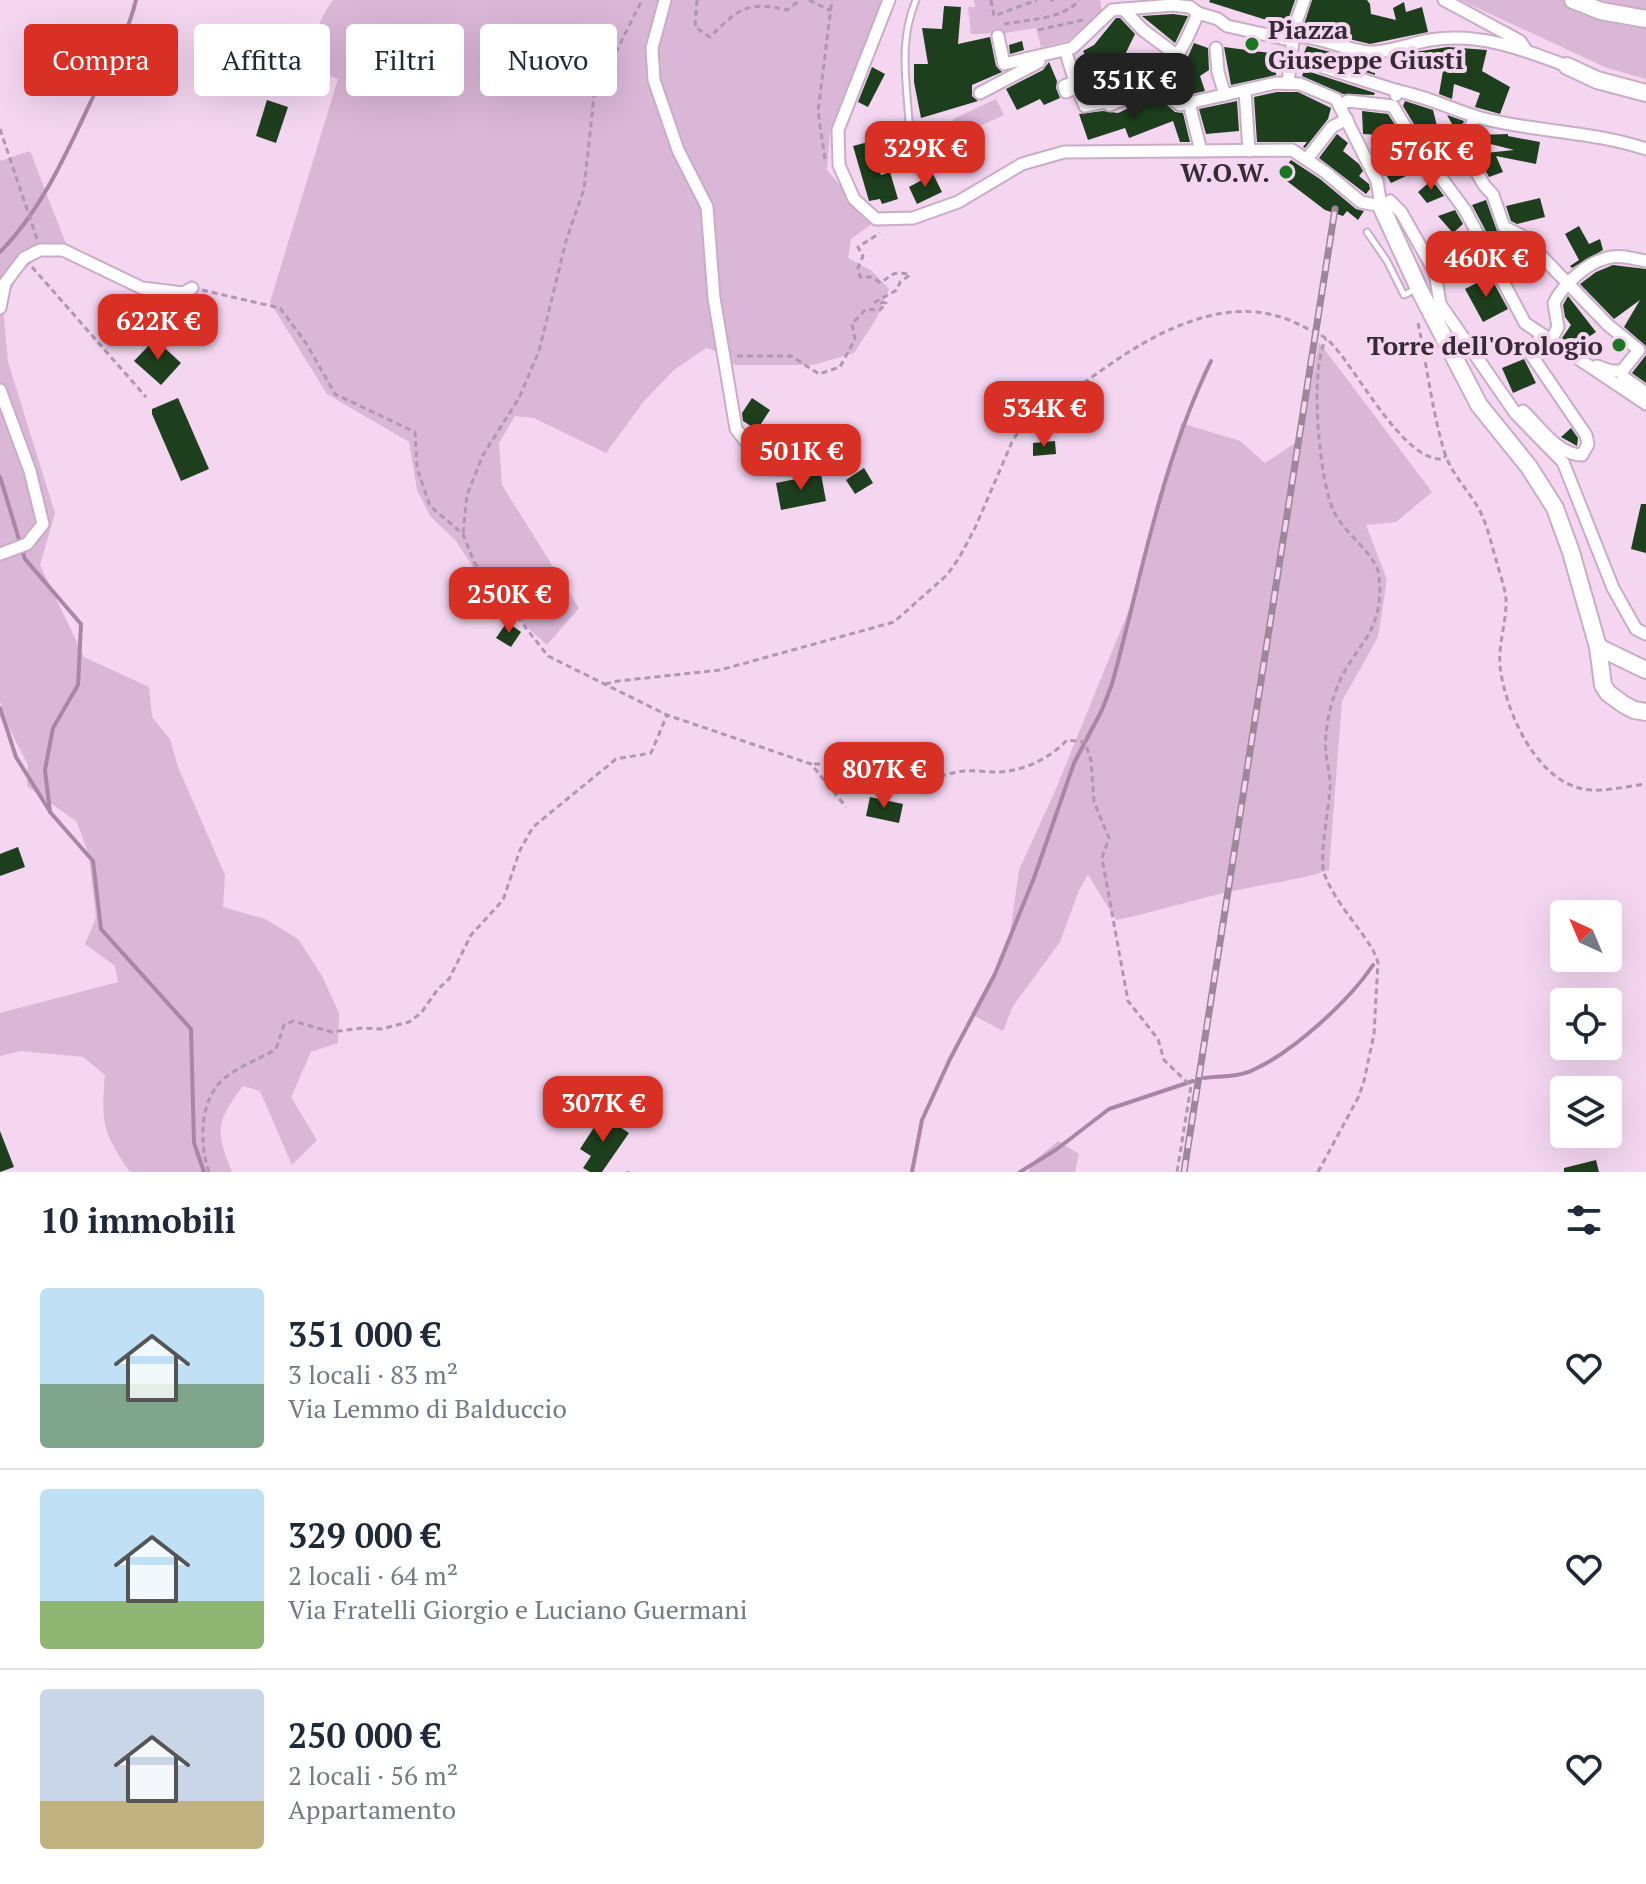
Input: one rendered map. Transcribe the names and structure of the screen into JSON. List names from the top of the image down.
{
  "places": ["Piazza Giuseppe Giusti", "W.O.W.", "Torre dell'Orologio"],
  "north": "top left",
  "page": {
    "chip": [
      "Compra",
      "Affitta",
      "Filtri",
      "Nuovo"
    ],
    "price": [
      "351K €",
      "329K €",
      "576K €",
      "460K €",
      "622K €",
      "534K €",
      "501K €",
      "250K €",
      "807K €",
      "307K €"
    ],
    "heading": "10 immobili",
    "list": [
      {
        "name": "351 000 €",
        "note": "3 locali · 83 m² · Via Lemmo di Balduccio"
      },
      {
        "name": "329 000 €",
        "note": "2 locali · 64 m² · Via Fratelli Giorgio e Luciano Guermani"
      },
      {
        "name": "250 000 €",
        "note": "2 locali · 56 m² · Appartamento"
      }
    ]
  }
}
